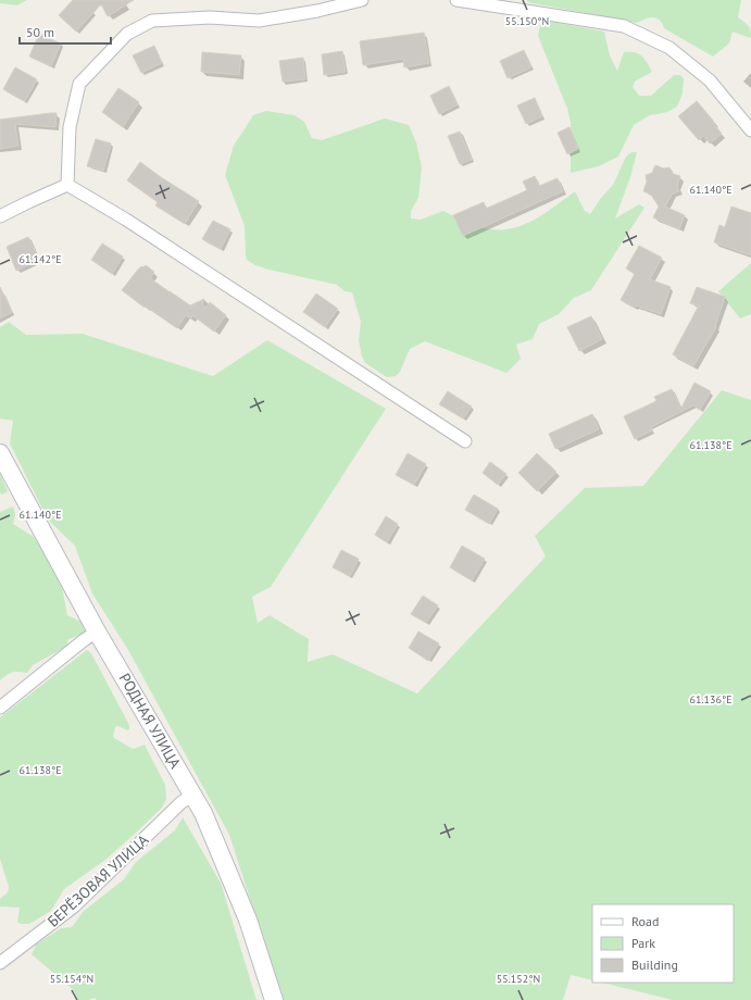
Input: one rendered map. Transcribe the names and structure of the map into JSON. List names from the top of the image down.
{
  "streets": {
    "street": ["РОДНАЯ УЛИЦА", "БЕРЁЗОВАЯ УЛИЦА"]
  },
  "crossings": [
    ["РОДНАЯ УЛИЦА", "БЕРЁЗОВАЯ УЛИЦА"]
  ],
  "legend": ["Road", "Park", "Building"],
  "scale_bar": "50 m",
  "coordinates": [
    "55.150°N",
    "61.140°E",
    "61.142°E",
    "61.138°E",
    "61.136°E",
    "55.154°N",
    "55.152°N"
  ]
}
